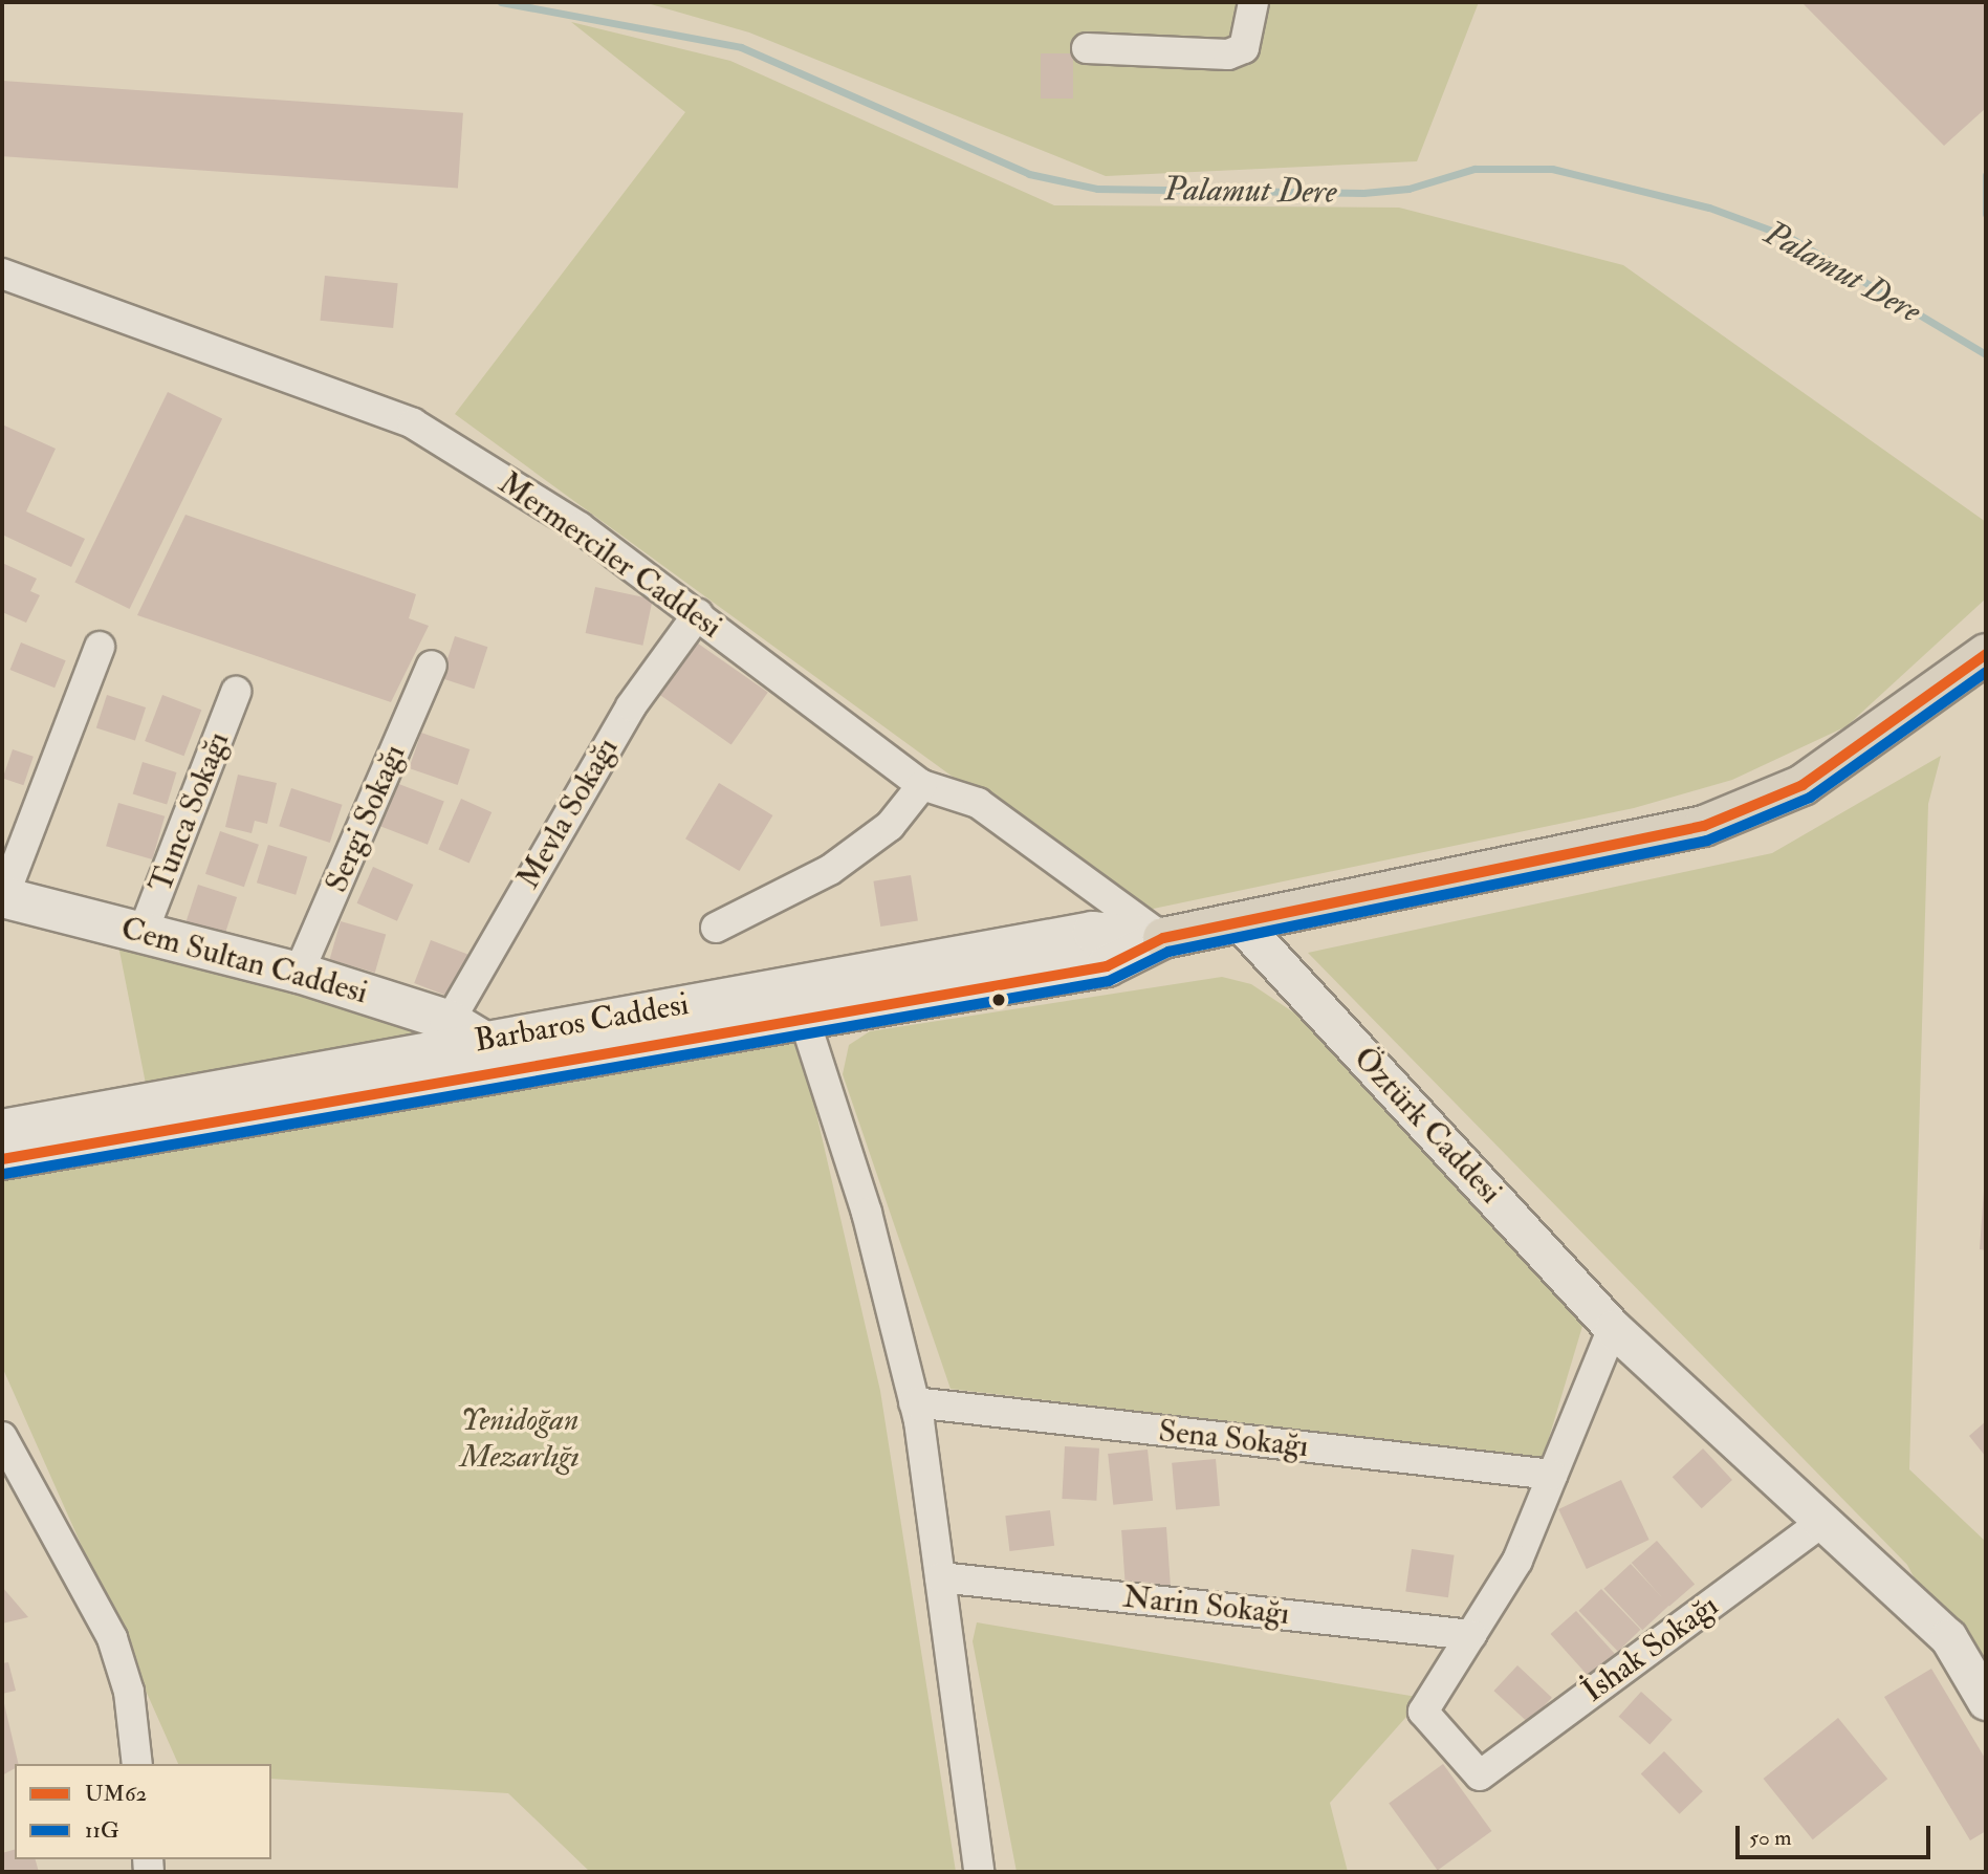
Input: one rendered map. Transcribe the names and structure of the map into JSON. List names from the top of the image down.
{
  "streets": {
    "main road": ["Cem Sultan Caddesi", "Barbaros Caddesi"],
    "street": [
      "Mermerciler Caddesi",
      "Tunca Sokağı",
      "Mevla Sokağı",
      "Sergi Sokağı",
      "Öztürk Caddesi",
      "Sena Sokağı",
      "Narin Sokağı",
      "İshak Sokağı"
    ]
  },
  "crossings": [
    ["Mermerciler Caddesi", "Mevla Sokağı"],
    ["Mermerciler Caddesi", "Barbaros Caddesi"],
    ["Tunca Sokağı", "Cem Sultan Caddesi"],
    ["Mevla Sokağı", "Cem Sultan Caddesi"],
    ["Mevla Sokağı", "Barbaros Caddesi"],
    ["Sergi Sokağı", "Cem Sultan Caddesi"],
    ["Cem Sultan Caddesi", "Barbaros Caddesi"],
    ["Barbaros Caddesi", "Öztürk Caddesi"],
    ["Öztürk Caddesi", "İshak Sokağı"],
    ["Narin Sokağı", "İshak Sokağı"]
  ],
  "water": ["Palamut Dere"],
  "parks": ["Yenidoğan Mezarlığı"],
  "lines": ["transit line UM62", "transit line 11G"],
  "legend": ["UM62", "11G"],
  "scale_bar": "50 m"
}
